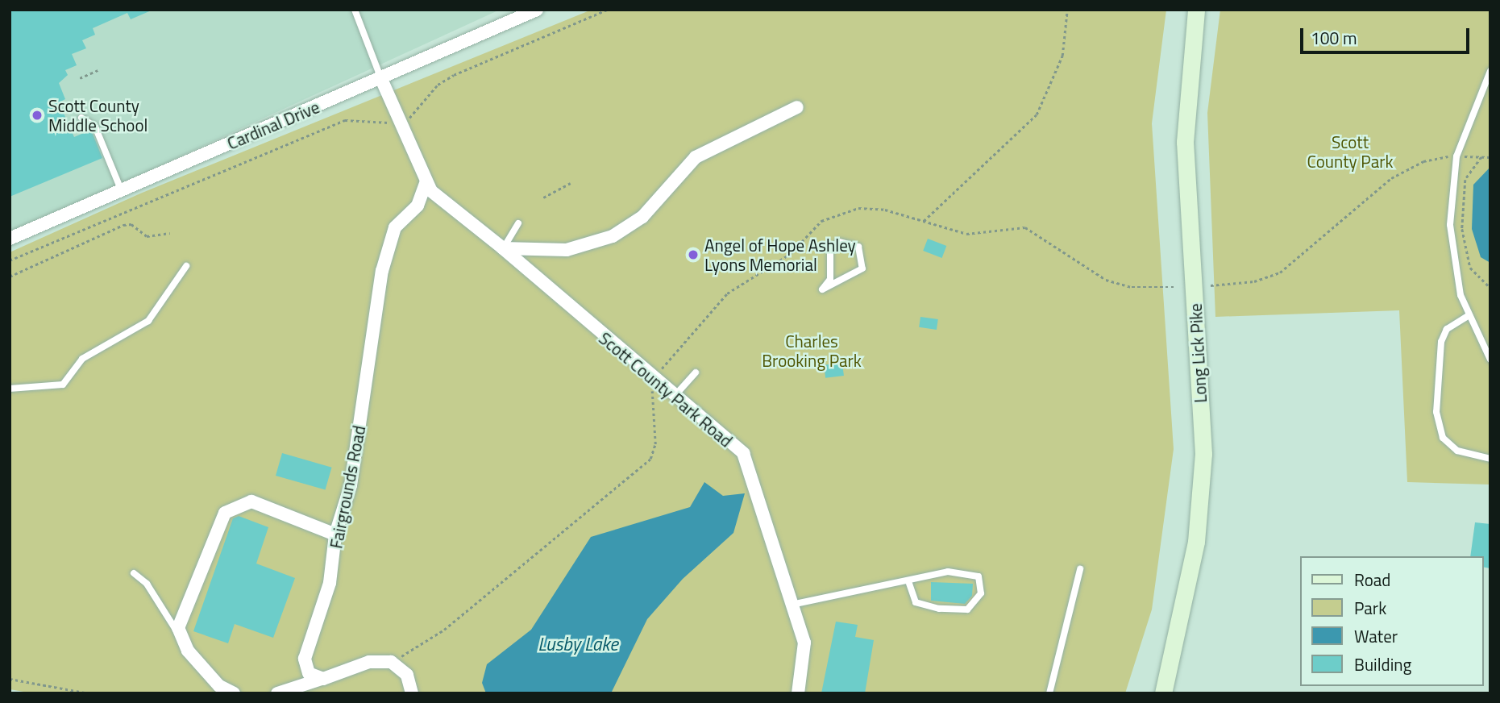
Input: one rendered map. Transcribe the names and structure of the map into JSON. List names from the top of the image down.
{
  "streets": {
    "main road": ["Long Lick Pike"],
    "street": ["Cardinal Drive", "Scott County Park Road", "Fairgrounds Road"]
  },
  "crossings": [
    ["Scott County Park Road", "Fairgrounds Road"]
  ],
  "water": ["Lusby Lake"],
  "parks": ["Scott County Park", "Charles Brooking Park"],
  "places": ["Scott County Middle School", "Angel of Hope Ashley Lyons Memorial"],
  "legend": [
    "Road",
    "Park",
    "Water",
    "Building"
  ],
  "scale_bar": "100 m"
}
